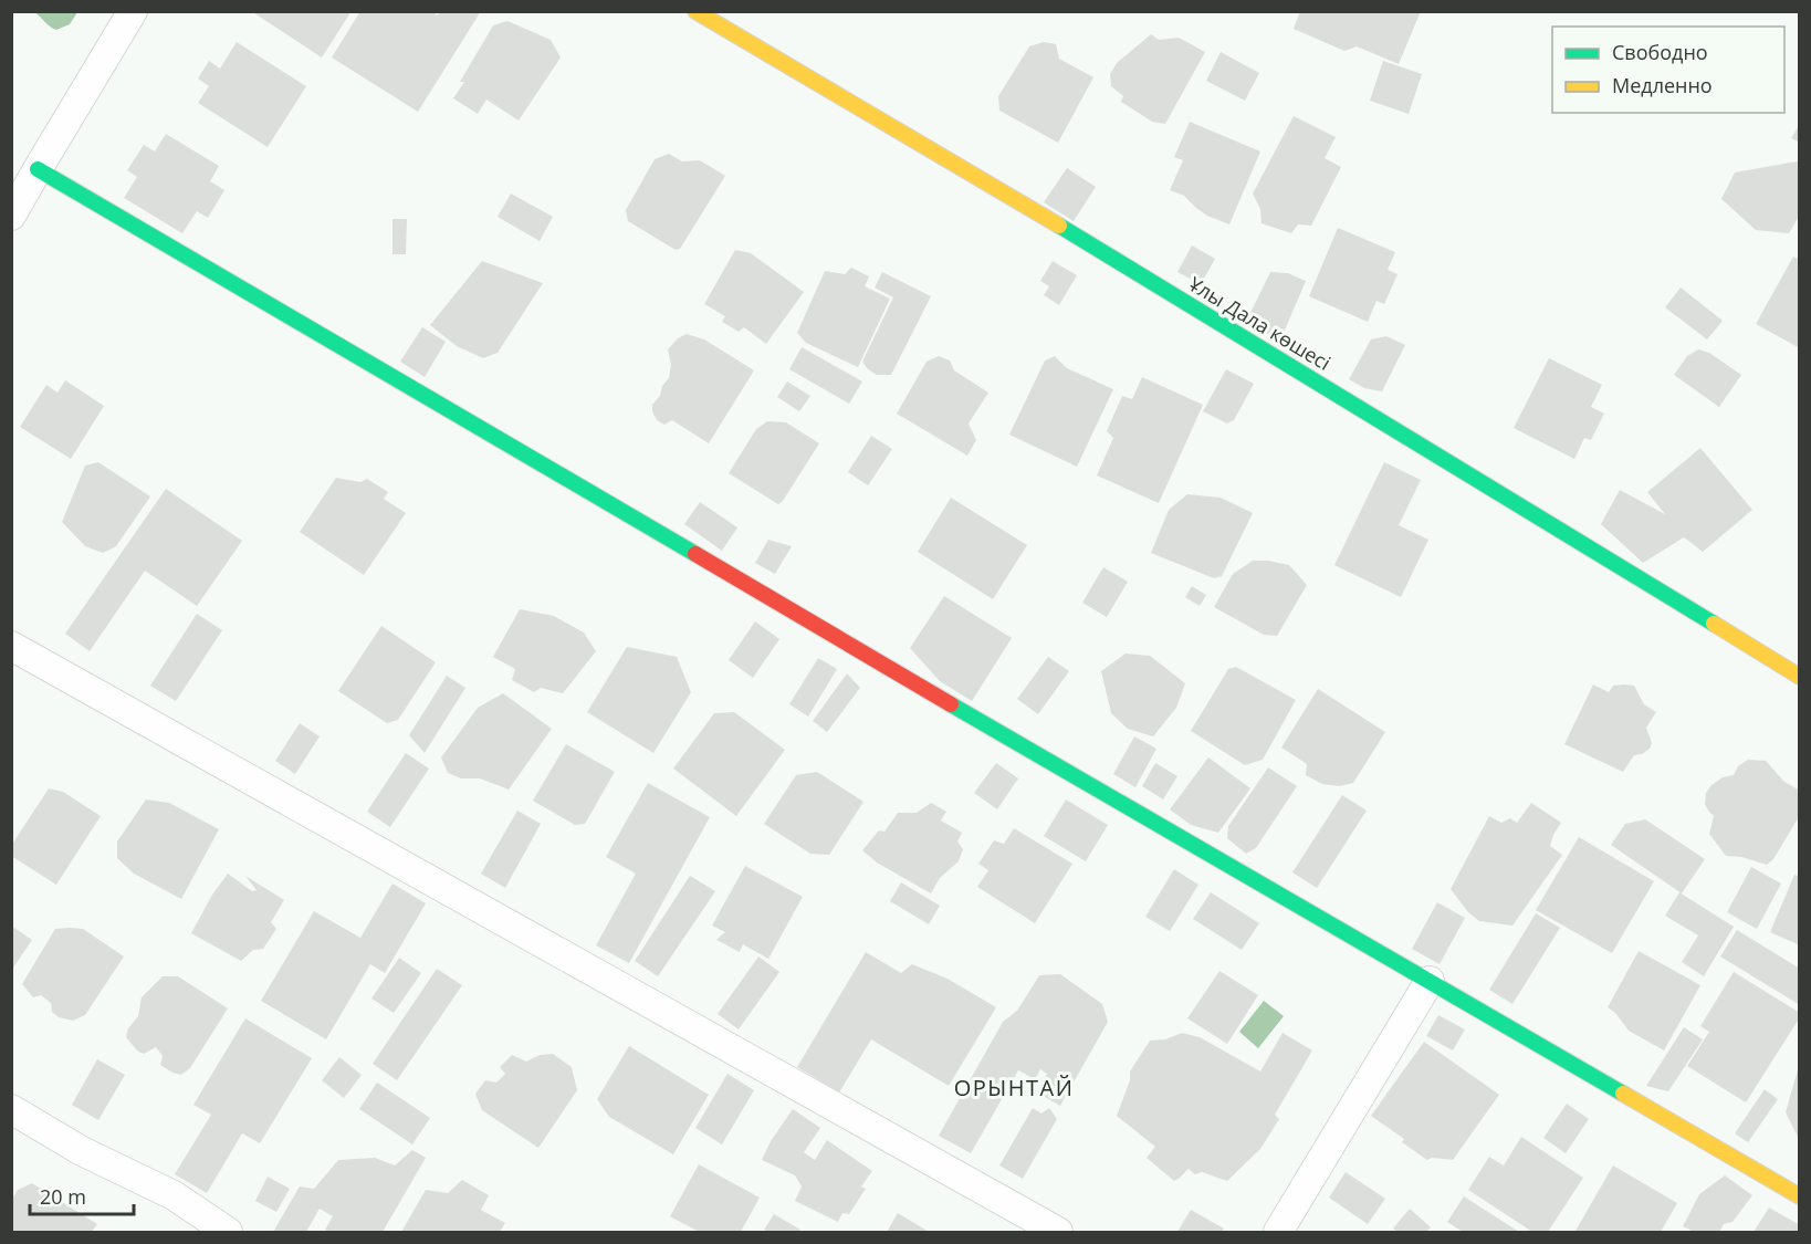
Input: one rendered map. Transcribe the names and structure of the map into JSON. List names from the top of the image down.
{
  "streets": {
    "street": ["Ұлы Дала көшесі"]
  },
  "districts": ["ОРЫНТАЙ"],
  "legend": ["Свободно", "Медленно"],
  "scale_bar": "20 m"
}
